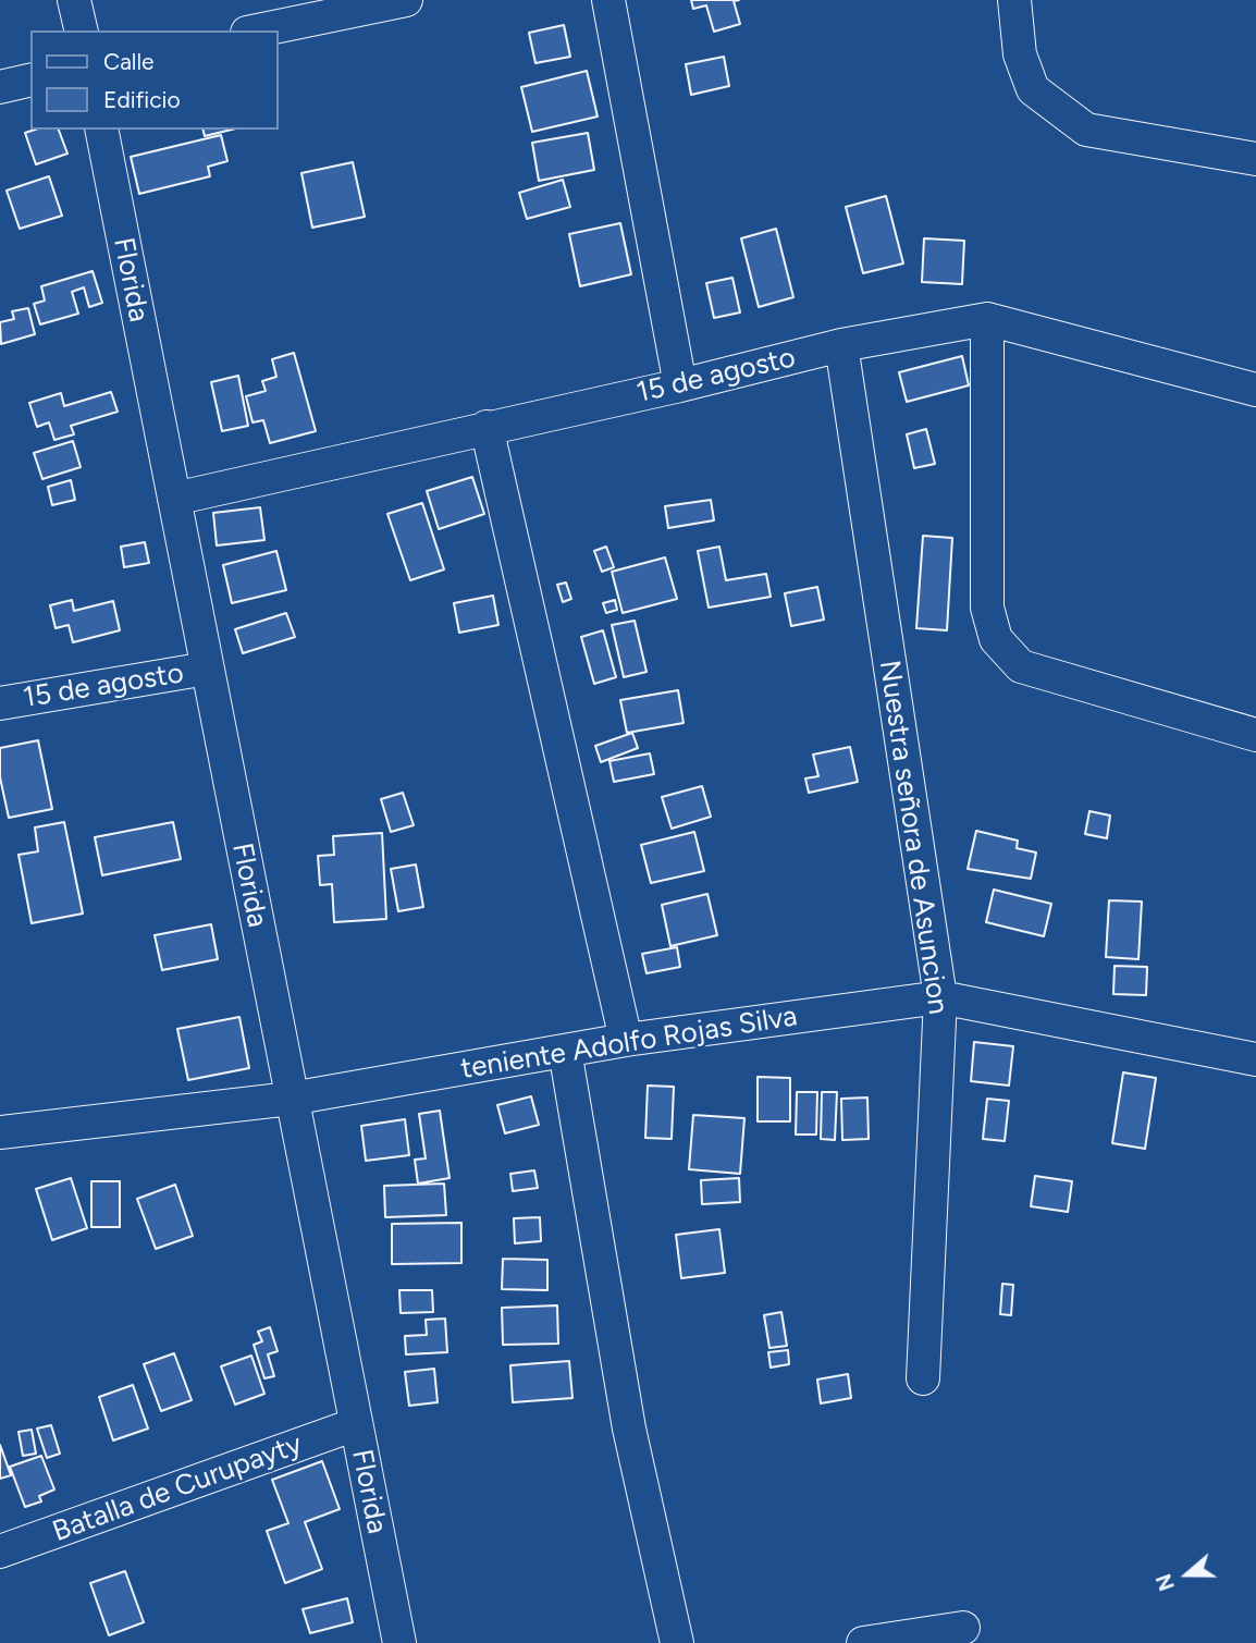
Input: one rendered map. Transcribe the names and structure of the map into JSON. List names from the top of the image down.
{
  "streets": {
    "street": [
      "Florida",
      "15 de agosto",
      "Nuestra señora de Asuncion",
      "teniente Adolfo Rojas Silva",
      "Batalla de Curupayty"
    ]
  },
  "crossings": [
    ["Florida", "15 de agosto"],
    ["Florida", "teniente Adolfo Rojas Silva"],
    ["Florida", "Batalla de Curupayty"],
    ["15 de agosto", "Nuestra señora de Asuncion"],
    ["Nuestra señora de Asuncion", "teniente Adolfo Rojas Silva"]
  ],
  "legend": ["Calle", "Edificio"],
  "north": "left"
}
